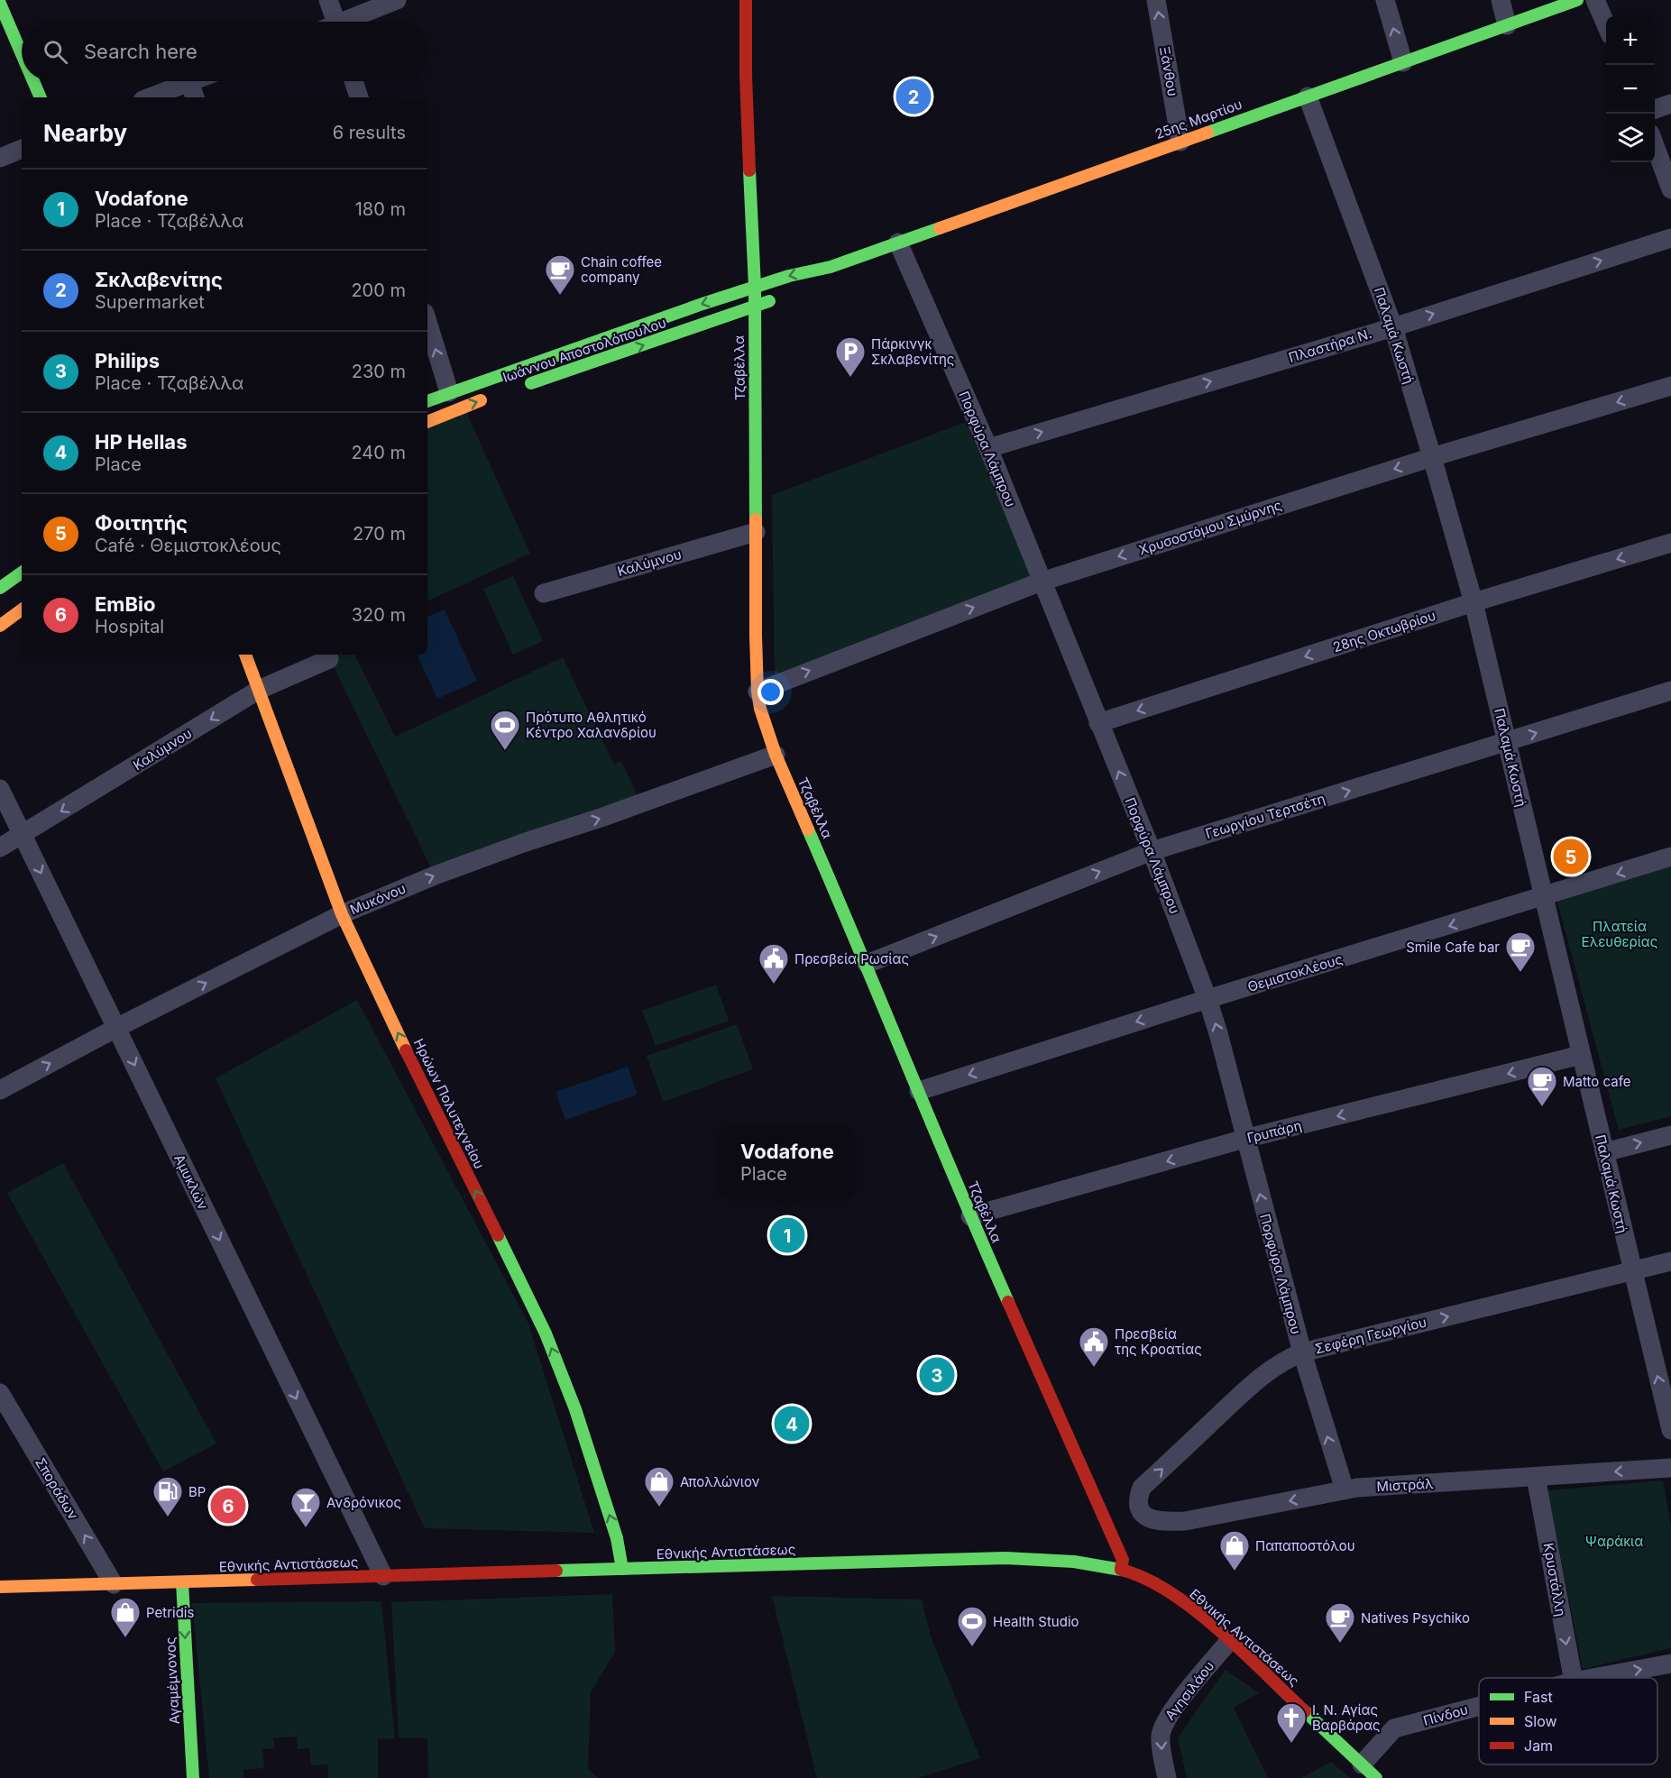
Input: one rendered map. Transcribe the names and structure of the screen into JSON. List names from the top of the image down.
{
  "streets": {
    "street": [
      "Ξάνθου",
      "25ης Μαρτίου",
      "Παλαμά Κωστή",
      "Πλαστήρα Ν.",
      "Ιωάννου Αποστολόπουλου",
      "Τζαβέλλα",
      "Πορφύρα Λάμπρου",
      "Χρυσοστόμου Σμύρνης",
      "Καλύμνου",
      "28ης Οκτωβρίου",
      "Γεωργίου Τερτσέτη",
      "Μυκόνου",
      "Θεμιστοκλέους",
      "Ηρώων Πολυτεχνείου",
      "Γρυπάρη",
      "Αμυκλών",
      "Σεφέρη Γεωργίου",
      "Μιστράλ",
      "Σποράδων",
      "Εθνικής Αντιστάσεως",
      "Κρυστάλλη",
      "Αγαμέμνονος",
      "Αγησιλάου",
      "Πίνδου"
    ]
  },
  "crossings": [
    ["Ξάνθου", "25ης Μαρτίου"],
    ["25ης Μαρτίου", "Παλαμά Κωστή"],
    ["25ης Μαρτίου", "Ιωάννου Αποστολόπουλου"],
    ["25ης Μαρτίου", "Τζαβέλλα"],
    ["25ης Μαρτίου", "Πορφύρα Λάμπρου"],
    ["Παλαμά Κωστή", "Πλαστήρα Ν."],
    ["Παλαμά Κωστή", "Χρυσοστόμου Σμύρνης"],
    ["Παλαμά Κωστή", "28ης Οκτωβρίου"],
    ["Παλαμά Κωστή", "Γεωργίου Τερτσέτη"],
    ["Παλαμά Κωστή", "Θεμιστοκλέους"],
    ["Παλαμά Κωστή", "Γρυπάρη"],
    ["Παλαμά Κωστή", "Σεφέρη Γεωργίου"],
    ["Πλαστήρα Ν.", "Πορφύρα Λάμπρου"],
    ["Ιωάννου Αποστολόπουλου", "Τζαβέλλα"],
    ["Τζαβέλλα", "Χρυσοστόμου Σμύρνης"],
    ["Τζαβέλλα", "Καλύμνου"],
    ["Τζαβέλλα", "Γεωργίου Τερτσέτη"],
    ["Τζαβέλλα", "Μυκόνου"],
    ["Τζαβέλλα", "Θεμιστοκλέους"],
    ["Τζαβέλλα", "Γρυπάρη"],
    ["Τζαβέλλα", "Εθνικής Αντιστάσεως"],
    ["Πορφύρα Λάμπρου", "Χρυσοστόμου Σμύρνης"],
    ["Πορφύρα Λάμπρου", "28ης Οκτωβρίου"],
    ["Πορφύρα Λάμπρου", "Γεωργίου Τερτσέτη"],
    ["Πορφύρα Λάμπρου", "Θεμιστοκλέους"],
    ["Πορφύρα Λάμπρου", "Γρυπάρη"],
    ["Πορφύρα Λάμπρου", "Σεφέρη Γεωργίου"],
    ["Πορφύρα Λάμπρου", "Μιστράλ"],
    ["Καλύμνου", "Ηρώων Πολυτεχνείου"],
    ["Καλύμνου", "Αμυκλών"],
    ["Μυκόνου", "Ηρώων Πολυτεχνείου"],
    ["Μυκόνου", "Αμυκλών"],
    ["Ηρώων Πολυτεχνείου", "Εθνικής Αντιστάσεως"],
    ["Αμυκλών", "Εθνικής Αντιστάσεως"],
    ["Σεφέρη Γεωργίου", "Μιστράλ"],
    ["Μιστράλ", "Κρυστάλλη"],
    ["Σποράδων", "Εθνικής Αντιστάσεως"],
    ["Εθνικής Αντιστάσεως", "Αγαμέμνονος"],
    ["Εθνικής Αντιστάσεως", "Αγησιλάου"],
    ["Εθνικής Αντιστάσεως", "Πίνδου"]
  ],
  "one_way": [
    "Ξάνθου",
    "Πλαστήρα Ν.",
    "Πορφύρα Λάμπρου",
    "Καλύμνου",
    "28ης Οκτωβρίου",
    "Γεωργίου Τερτσέτη",
    "Μυκόνου",
    "Θεμιστοκλέους",
    "Ηρώων Πολυτεχνείου",
    "Γρυπάρη",
    "Αμυκλών",
    "Σεφέρη Γεωργίου",
    "Μιστράλ",
    "Σποράδων",
    "Κρυστάλλη",
    "Αγαμέμνονος",
    "Αγησιλάου",
    "Πίνδου"
  ],
  "parks": ["Πλατεία Ελευθερίας", "Ψαράκια"],
  "places": {
    "cafe": [
      "Chain coffee company",
      "Smile Cafe bar",
      "Matto cafe",
      "Natives Psychiko"
    ],
    "parking": ["Πάρκινγκ Σκλαβενίτης"],
    "sports": ["Πρότυπο Αθλητικό Κέντρο Χαλανδρίου", "Health Studio"],
    "public building": ["Πρεσβεία Ρωσίας", "Πρεσβεία της Κροατίας"],
    "shop": ["Απολλώνιον", "Παπαποστόλου", "Petridis"],
    "fuel station": ["BP"],
    "bar": ["Ανδρόνικος"],
    "church": ["Ι. Ν. Αγίας Βαρβάρας"]
  },
  "legend": ["Fast", "Slow", "Jam"],
  "page": {
    "map_buttons": ["+", "−"],
    "search": "Search here",
    "pins": [
      "2",
      "5",
      "1",
      "3",
      "4",
      "6"
    ],
    "heading": ["Nearby", "6 results"],
    "list": [
      {
        "mark": "1",
        "name": "Vodafone",
        "note": "Place · Τζαβέλλα",
        "value": "180 m"
      },
      {
        "mark": "2",
        "name": "Σκλαβενίτης",
        "note": "Supermarket",
        "value": "200 m"
      },
      {
        "mark": "3",
        "name": "Philips",
        "note": "Place · Τζαβέλλα",
        "value": "230 m"
      },
      {
        "mark": "4",
        "name": "HP Hellas",
        "note": "Place",
        "value": "240 m"
      },
      {
        "mark": "5",
        "name": "Φοιτητής",
        "note": "Café · Θεμιστοκλέους",
        "value": "270 m"
      },
      {
        "mark": "6",
        "name": "EmBio",
        "note": "Hospital",
        "value": "320 m"
      }
    ],
    "popup": ["Vodafone", "Place"]
  }
}
